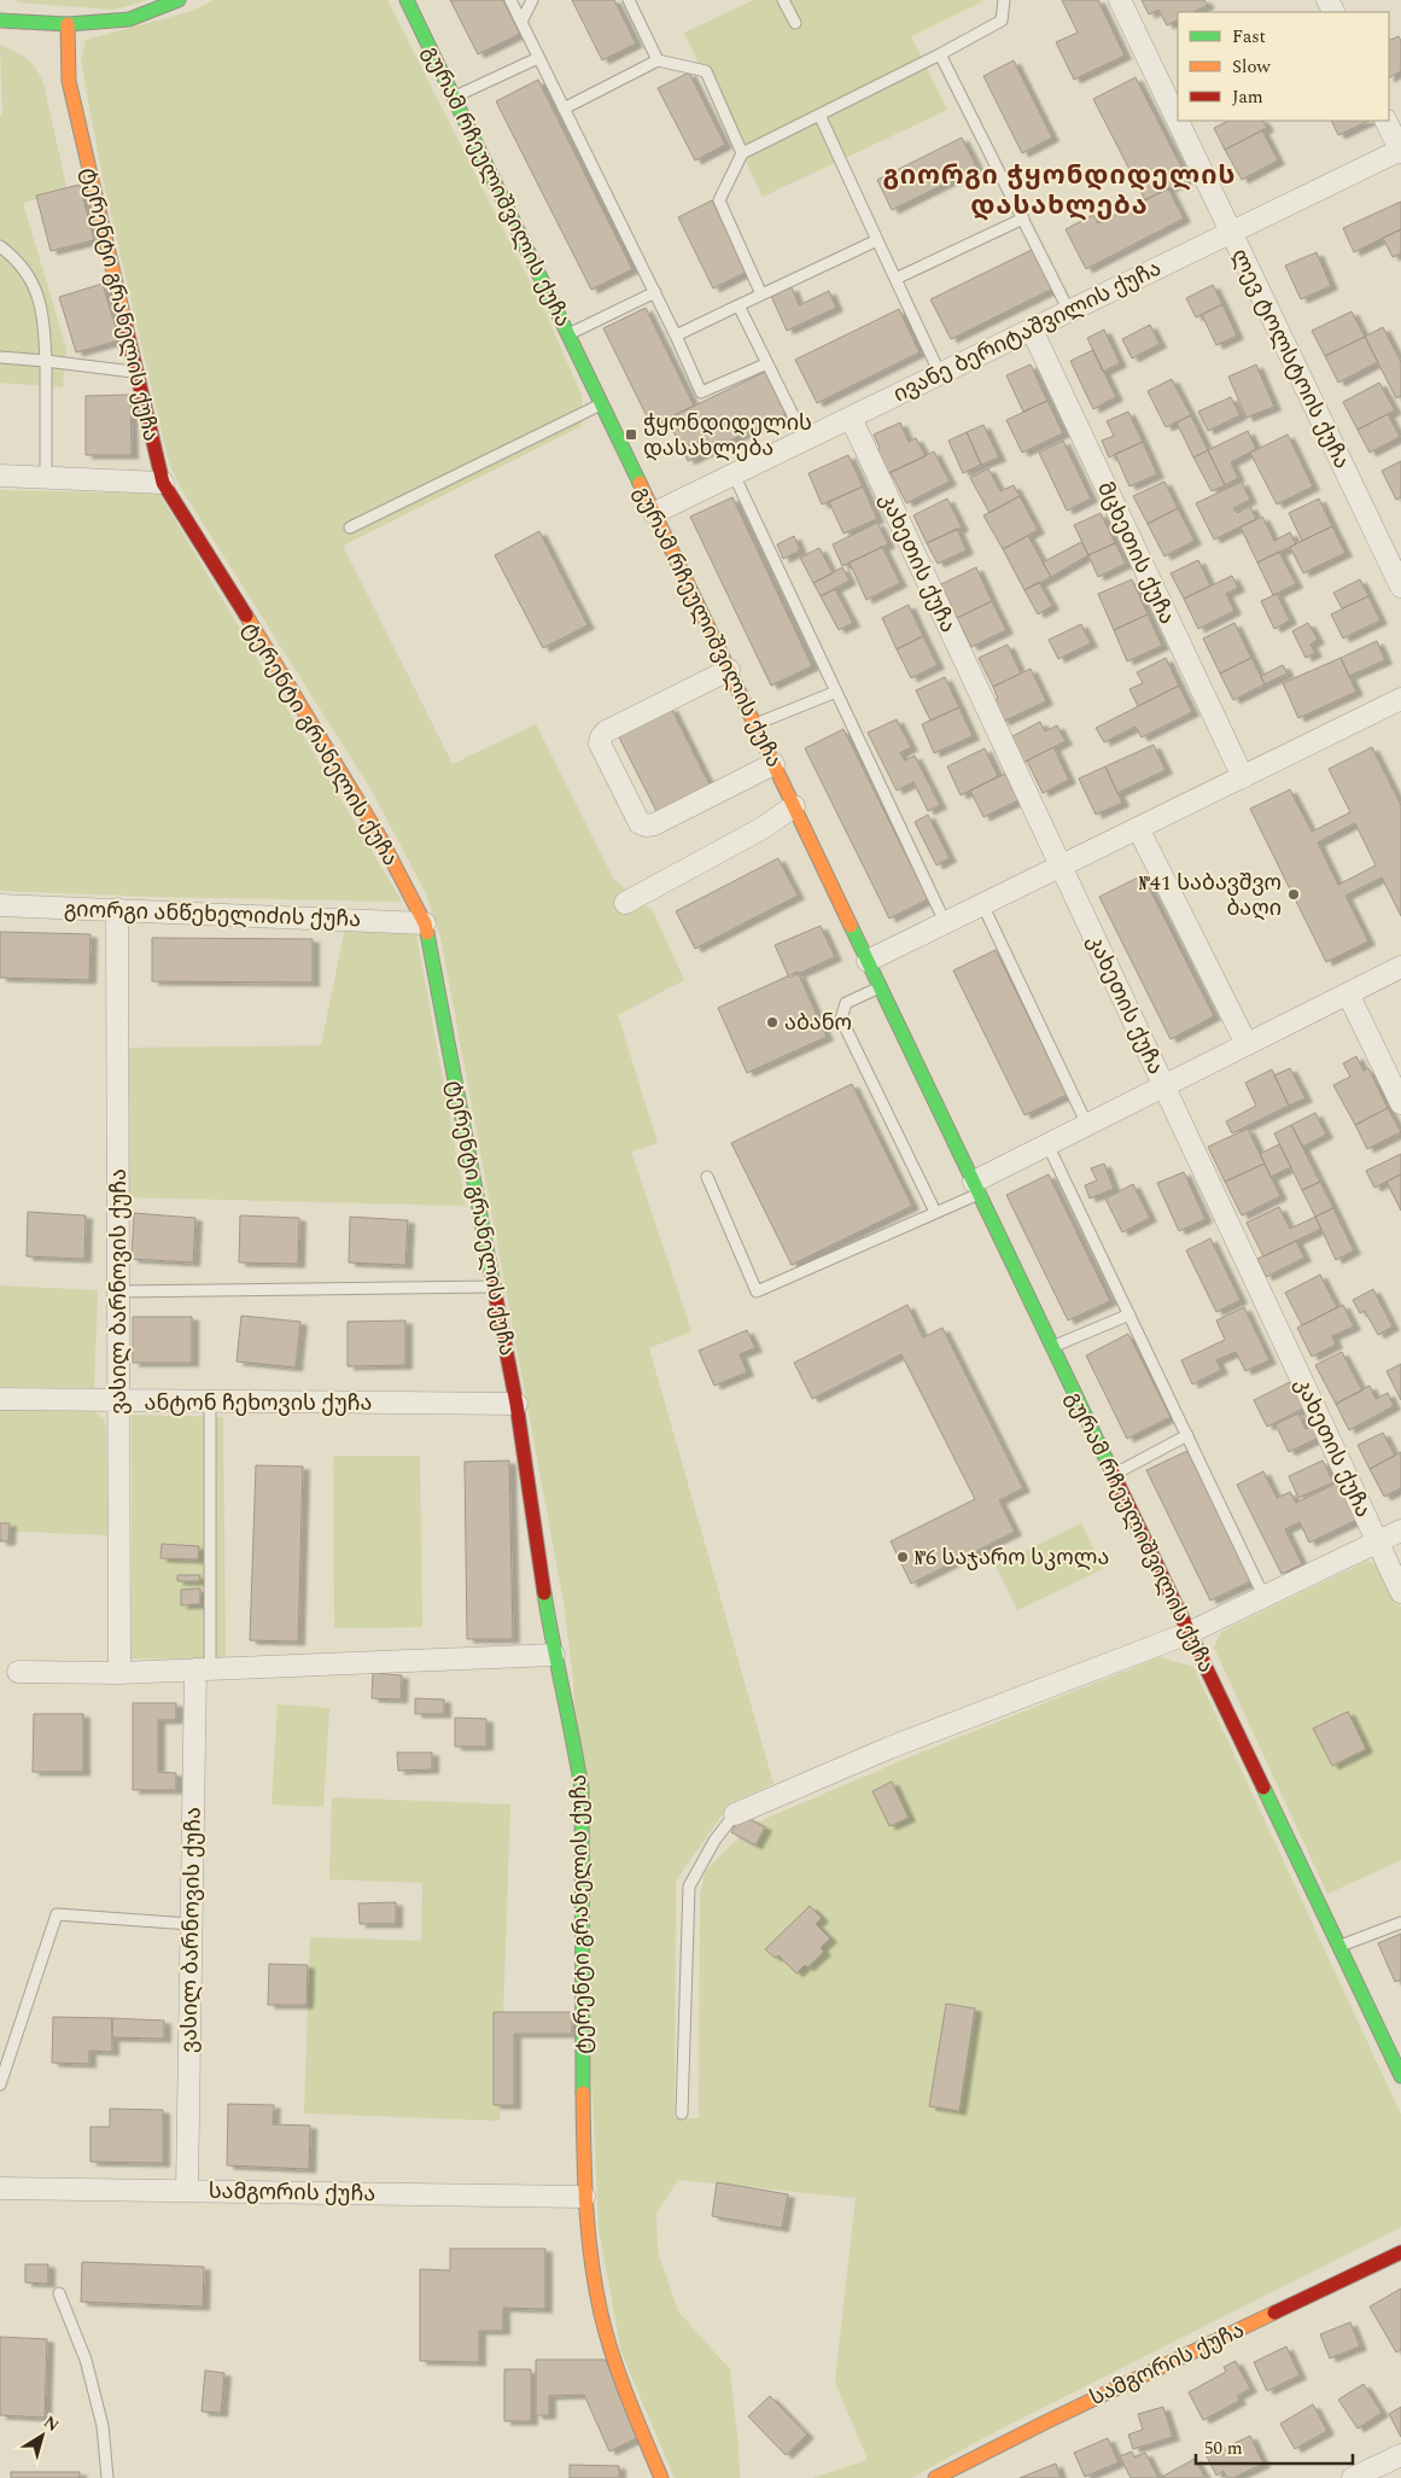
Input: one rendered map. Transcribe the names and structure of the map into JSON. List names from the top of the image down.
{
  "streets": {
    "street": [
      "გურამ რჩეულიშვილის ქუჩა",
      "ტერენტი გრანელის ქუჩა",
      "ივანე ბერიტაშვილის ქუჩა",
      "ლევ ტოლსტოის ქუჩა",
      "მცხეთის ქუჩა",
      "კახეთის ქუჩა",
      "გიორგი ანწეხელიძის ქუჩა",
      "ვასილ ბარნოვის ქუჩა",
      "ანტონ ჩეხოვის ქუჩა",
      "სამგორის ქუჩა"
    ]
  },
  "crossings": [
    ["გურამ რჩეულიშვილის ქუჩა", "ივანე ბერიტაშვილის ქუჩა"],
    ["ტერენტი გრანელის ქუჩა", "გიორგი ანწეხელიძის ქუჩა"],
    ["ტერენტი გრანელის ქუჩა", "ანტონ ჩეხოვის ქუჩა"],
    ["ტერენტი გრანელის ქუჩა", "სამგორის ქუჩა"],
    ["ივანე ბერიტაშვილის ქუჩა", "ლევ ტოლსტოის ქუჩა"],
    ["ივანე ბერიტაშვილის ქუჩა", "მცხეთის ქუჩა"],
    ["ივანე ბერიტაშვილის ქუჩა", "კახეთის ქუჩა"],
    ["გიორგი ანწეხელიძის ქუჩა", "ვასილ ბარნოვის ქუჩა"],
    ["ვასილ ბარნოვის ქუჩა", "ანტონ ჩეხოვის ქუჩა"],
    ["ვასილ ბარნოვის ქუჩა", "სამგორის ქუჩა"]
  ],
  "districts": ["გიორგი ჭყონდიდელის დასახლება"],
  "places": {
    "transit": ["ჭყონდიდელის დასახლება"],
    "other": ["№41 საბავშვო ბაღი", "აბანო", "№6 საჯარო სკოლა"]
  },
  "legend": ["Fast", "Slow", "Jam"],
  "scale_bar": "50 m",
  "north": "top right"
}
